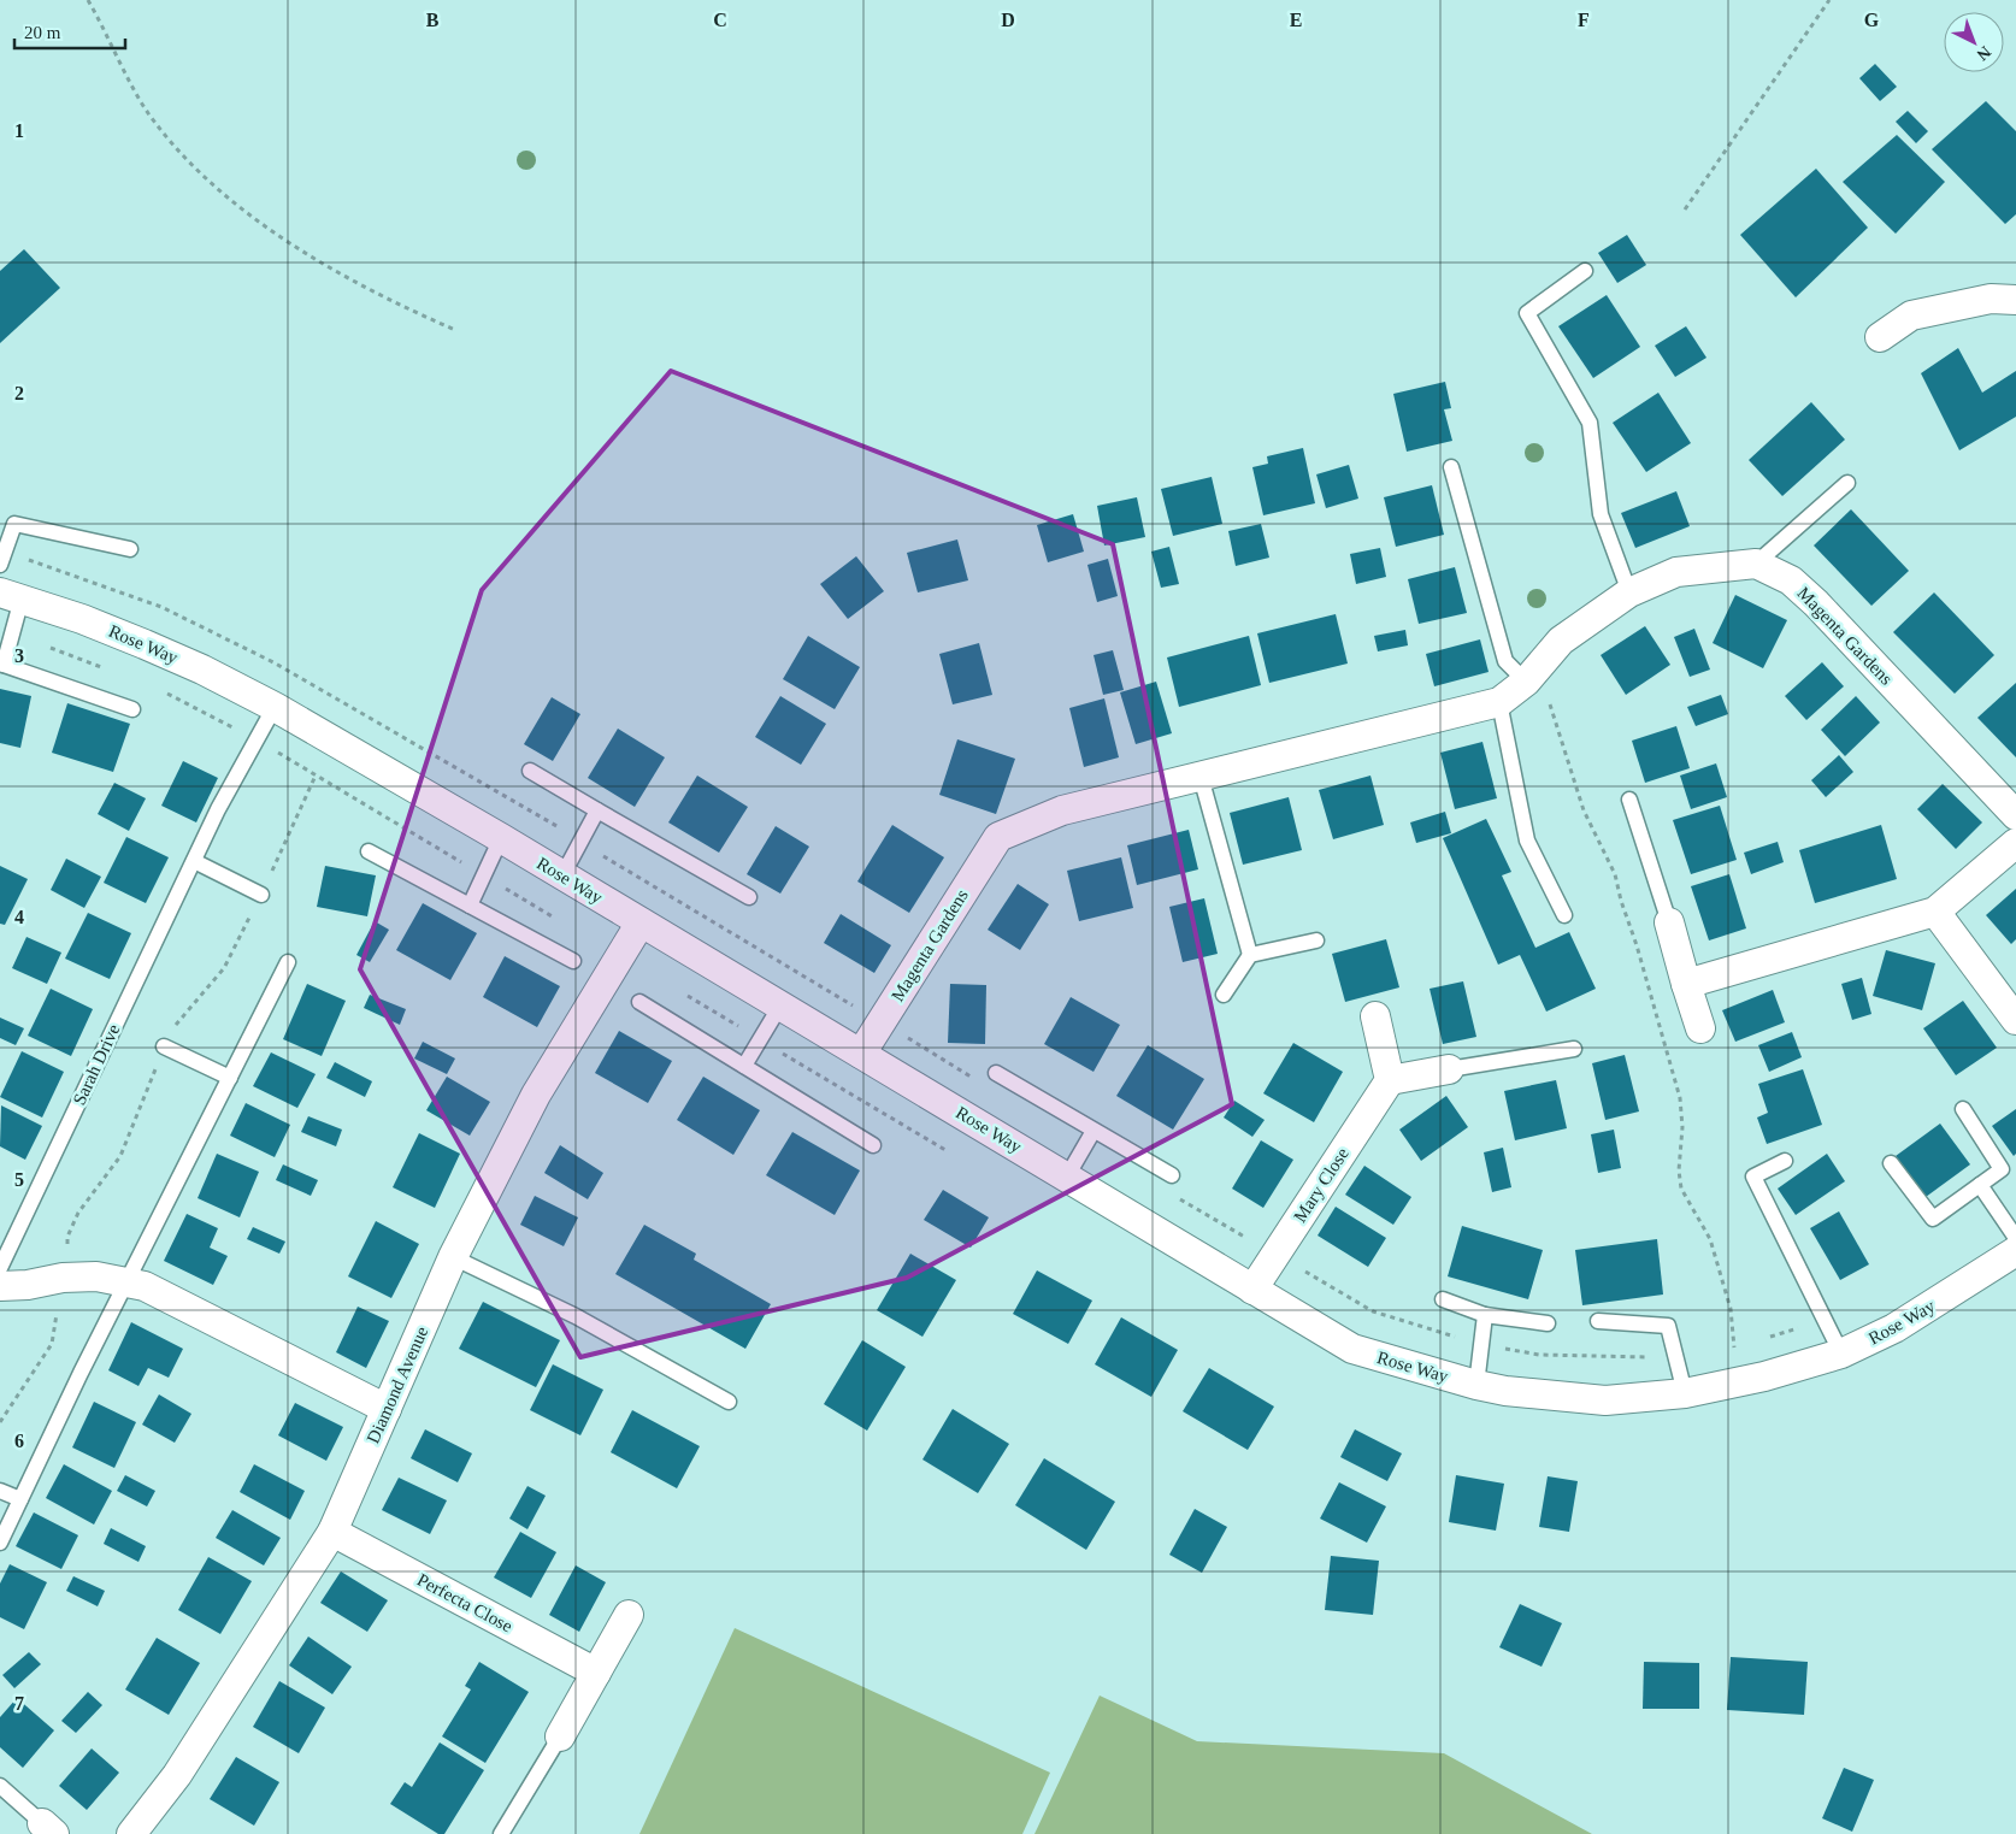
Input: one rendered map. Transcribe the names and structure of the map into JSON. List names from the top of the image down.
{
  "streets": {
    "street": [
      "Magenta Gardens",
      "Rose Way",
      "Mary Close",
      "Diamond Avenue",
      "Perfecta Close"
    ],
    "lane": ["Sarah Drive"]
  },
  "crossings": [
    ["Magenta Gardens", "Rose Way"],
    ["Rose Way", "Sarah Drive"],
    ["Rose Way", "Mary Close"],
    ["Rose Way", "Diamond Avenue"],
    ["Diamond Avenue", "Perfecta Close"]
  ],
  "scale_bar": "20 m",
  "north": "bottom right",
  "grid": {
    "columns": [
      "B",
      "C",
      "D",
      "E",
      "F",
      "G"
    ],
    "rows": [
      "1",
      "2",
      "3",
      "4",
      "5",
      "6",
      "7"
    ]
  }
}
